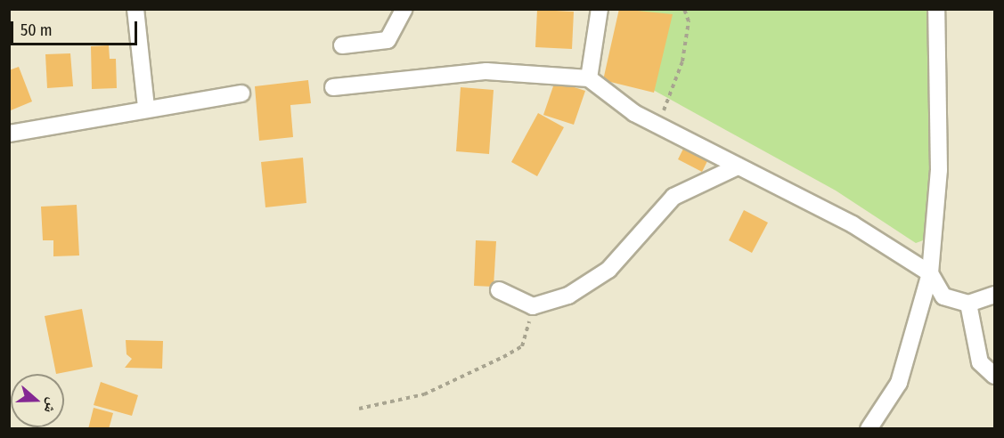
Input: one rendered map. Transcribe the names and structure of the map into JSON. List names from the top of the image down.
{
  "scale_bar": "50 m",
  "north": "right"
}
